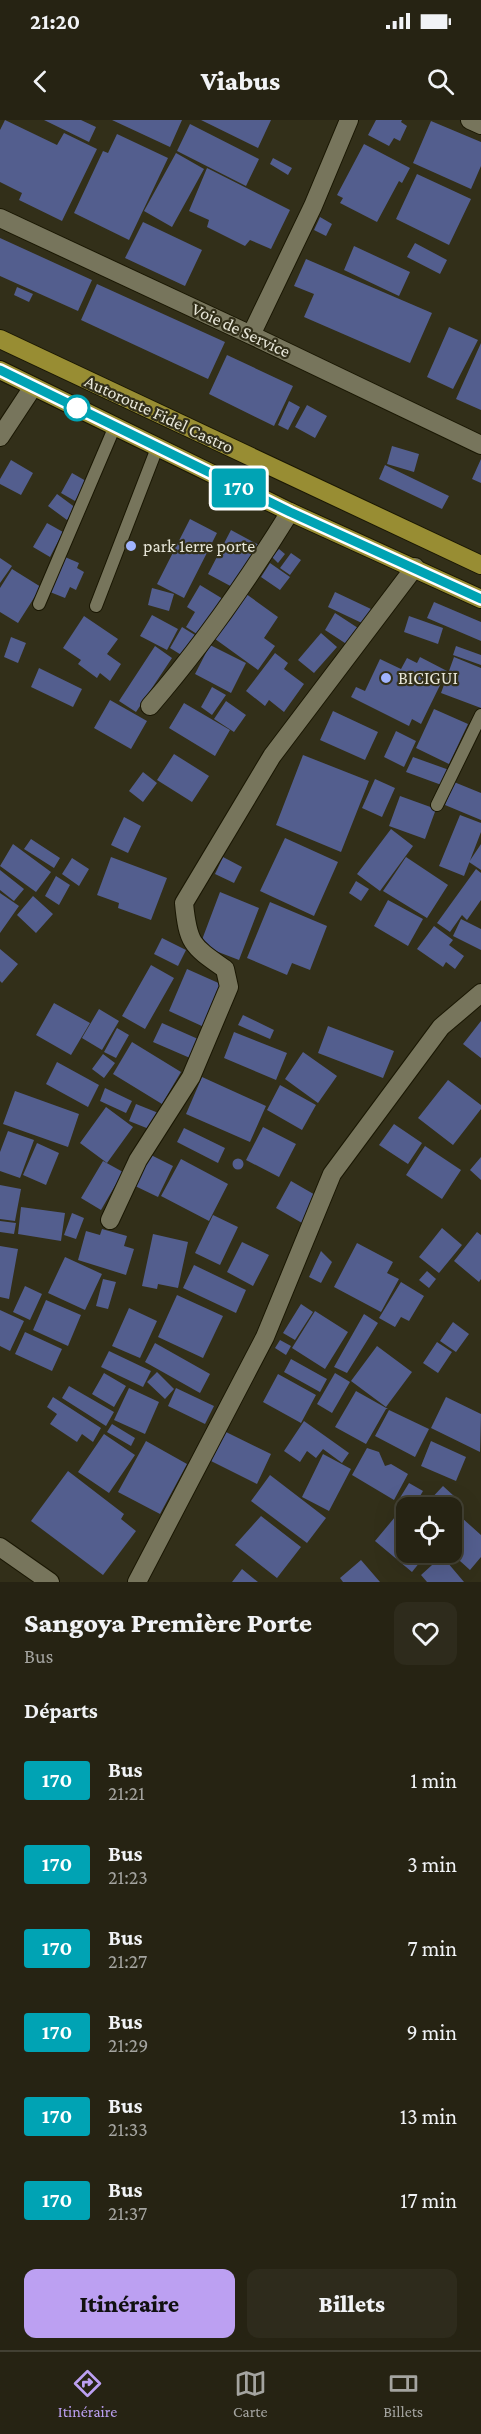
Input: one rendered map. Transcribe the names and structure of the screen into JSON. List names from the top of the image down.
{
  "streets": {
    "highway": ["Autoroute Fidel Castro"],
    "street": ["Voie de Service"]
  },
  "places": ["park 1erre porte", "BICIGUI"],
  "lines": ["bus line 170"],
  "page": {
    "status": "21:20",
    "header": "Viabus",
    "on_map": "170",
    "heading": [
      ["Sangoya Première Porte", "Bus"],
      "Départs"
    ],
    "list": [
      {
        "mark": "170",
        "name": "Bus",
        "note": "21:21",
        "value": "1 min"
      },
      {
        "mark": "170",
        "name": "Bus",
        "note": "21:23",
        "value": "3 min"
      },
      {
        "mark": "170",
        "name": "Bus",
        "note": "21:27",
        "value": "7 min"
      },
      {
        "mark": "170",
        "name": "Bus",
        "note": "21:29",
        "value": "9 min"
      },
      {
        "mark": "170",
        "name": "Bus",
        "note": "21:33",
        "value": "13 min"
      },
      {
        "mark": "170",
        "name": "Bus",
        "note": "21:37",
        "value": "17 min"
      }
    ],
    "buttons": ["Itinéraire", "Billets"],
    "tabs": ["Itinéraire", "Carte", "Billets"]
  }
}
